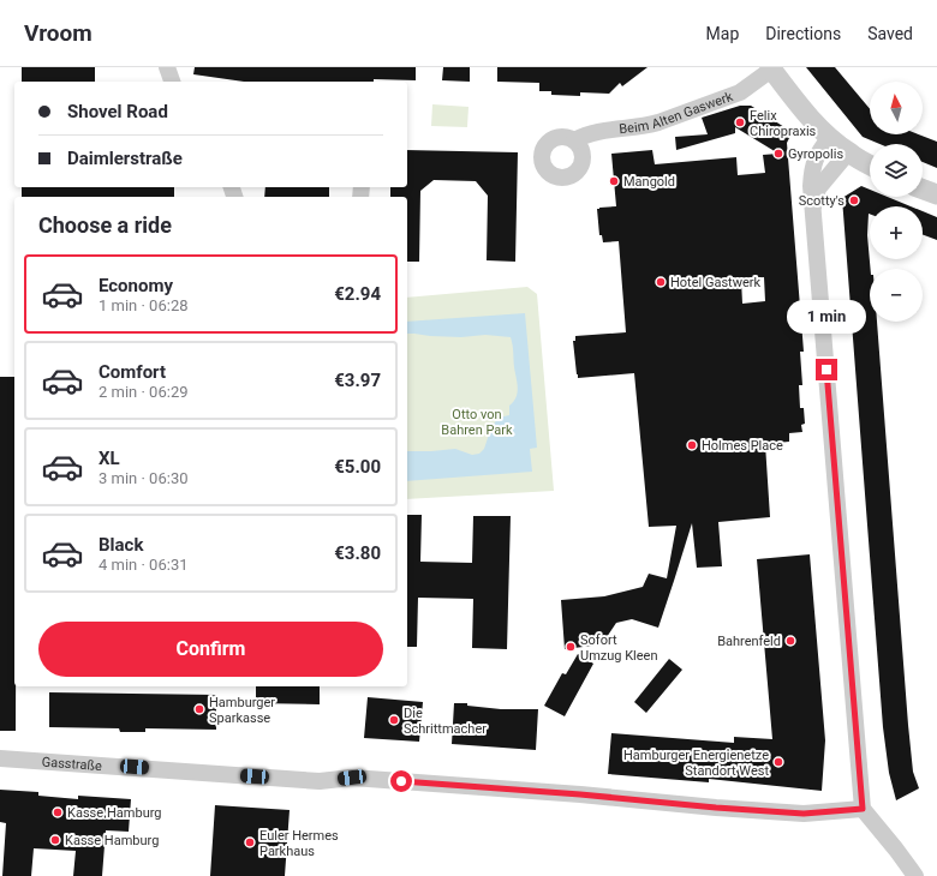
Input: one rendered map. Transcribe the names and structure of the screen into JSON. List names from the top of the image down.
{
  "streets": {
    "street": ["Beim Alten Gaswerk", "Gasstraße"]
  },
  "parks": ["Otto von Bahren Park"],
  "places": [
    "Felix Chiropraxis",
    "Gyropolis",
    "Mangold",
    "Scotty's",
    "Hotel Gastwerk",
    "Holmes Place",
    "Bahrenfeld",
    "Sofort Umzug Kleen",
    "Hamburger Sparkasse",
    "Die Schrittmacher",
    "Hamburger Energienetze Standort West",
    "Kasse.Hamburg",
    "Kasse Hamburg",
    "Euler Hermes Parkhaus"
  ],
  "north": "top",
  "page": {
    "header": "Vroom",
    "nav": ["Map", "Directions", "Saved"],
    "map_buttons": ["+", "−"],
    "banner": ["Shovel Road", "Daimlerstraße"],
    "heading": "Choose a ride",
    "list": [
      {
        "name": "Economy",
        "note": "1 min · 06:28",
        "value": "€2.94"
      },
      {
        "name": "Comfort",
        "note": "2 min · 06:29",
        "value": "€3.97"
      },
      {
        "name": "XL",
        "note": "3 min · 06:30",
        "value": "€5.00"
      },
      {
        "name": "Black",
        "note": "4 min · 06:31",
        "value": "€3.80"
      }
    ],
    "bubble": "1 min",
    "buttons": "Confirm"
  }
}
